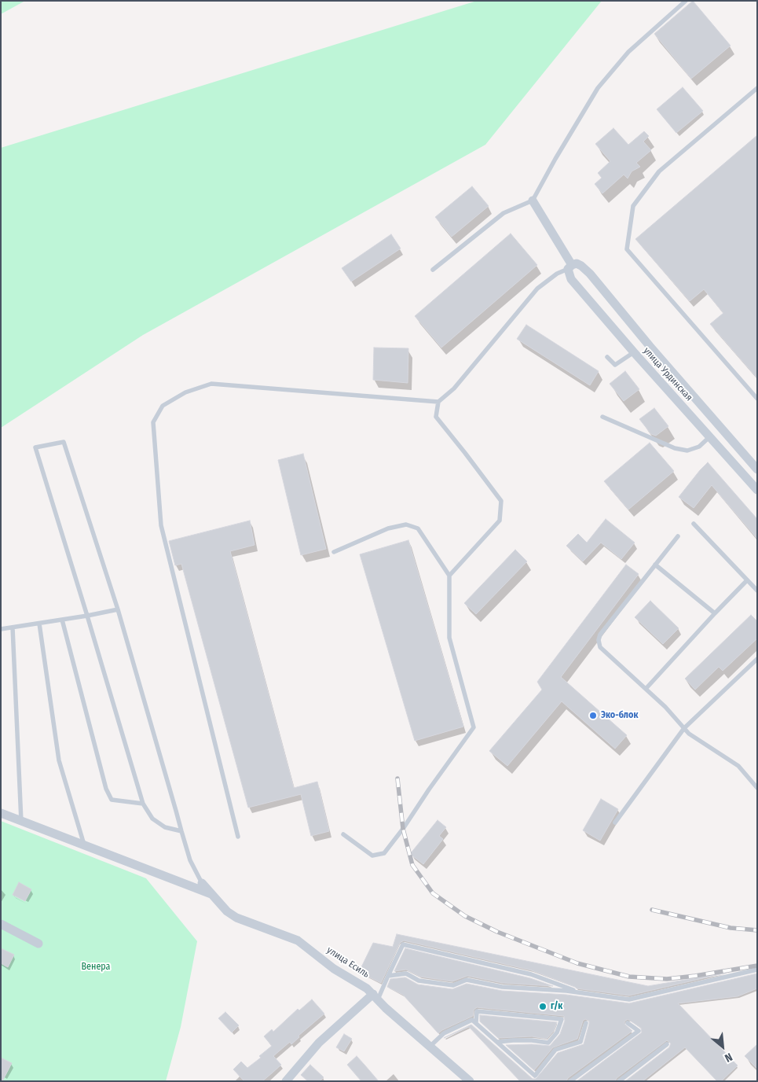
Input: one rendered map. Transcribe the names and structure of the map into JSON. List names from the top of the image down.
{
  "streets": {
    "street": ["улица Урдинская", "улица Есиль"]
  },
  "parks": ["Венера"],
  "places": ["Эко-блок", "г/к"],
  "north": "bottom right"
}
